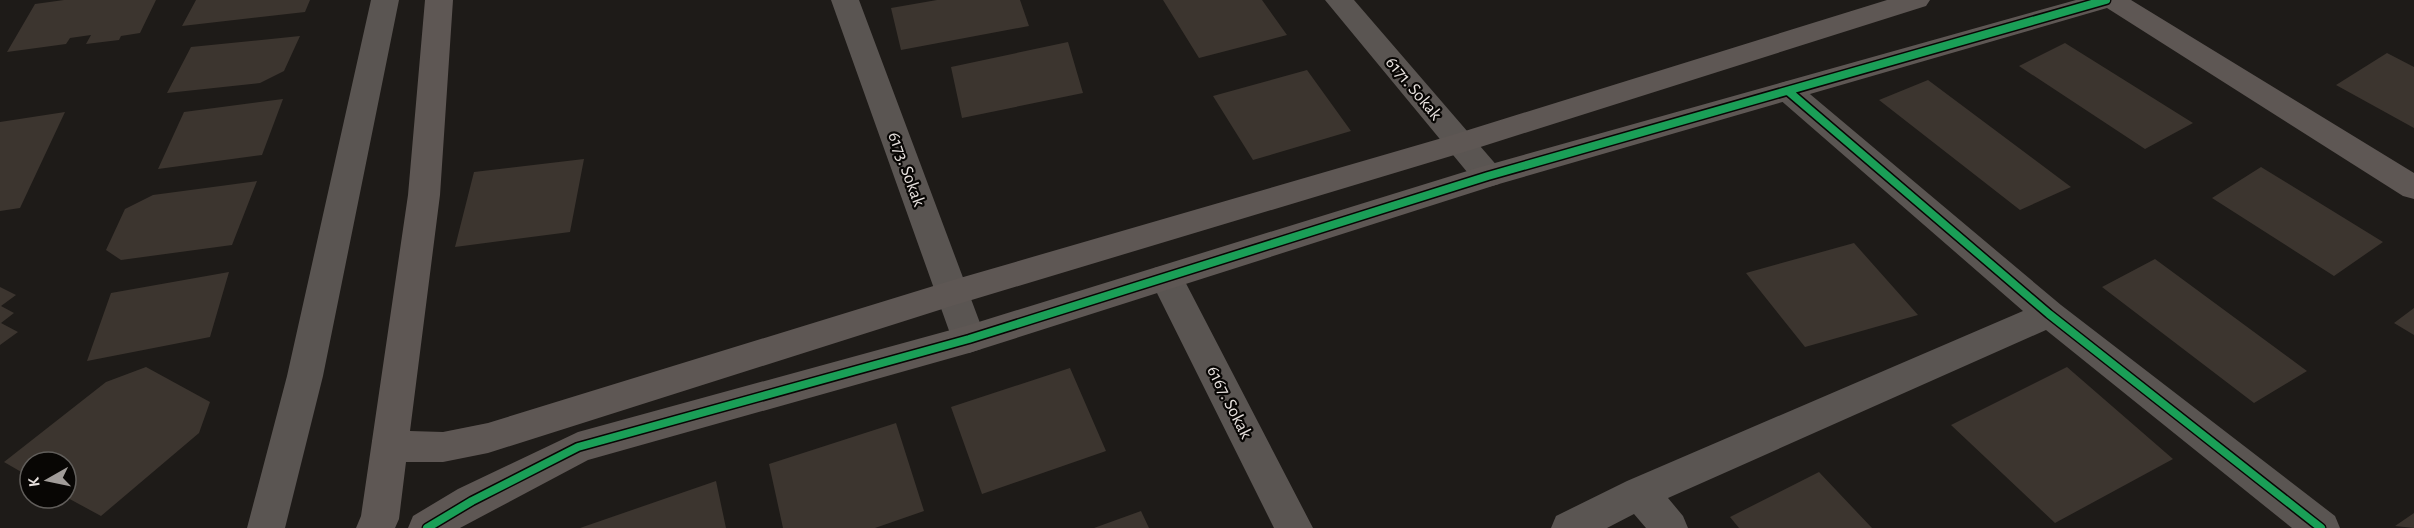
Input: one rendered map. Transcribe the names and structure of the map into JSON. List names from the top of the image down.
{
  "streets": {
    "street": ["6171. Sokak", "6173. Sokak", "6167. Sokak"]
  },
  "north": "left"
}
